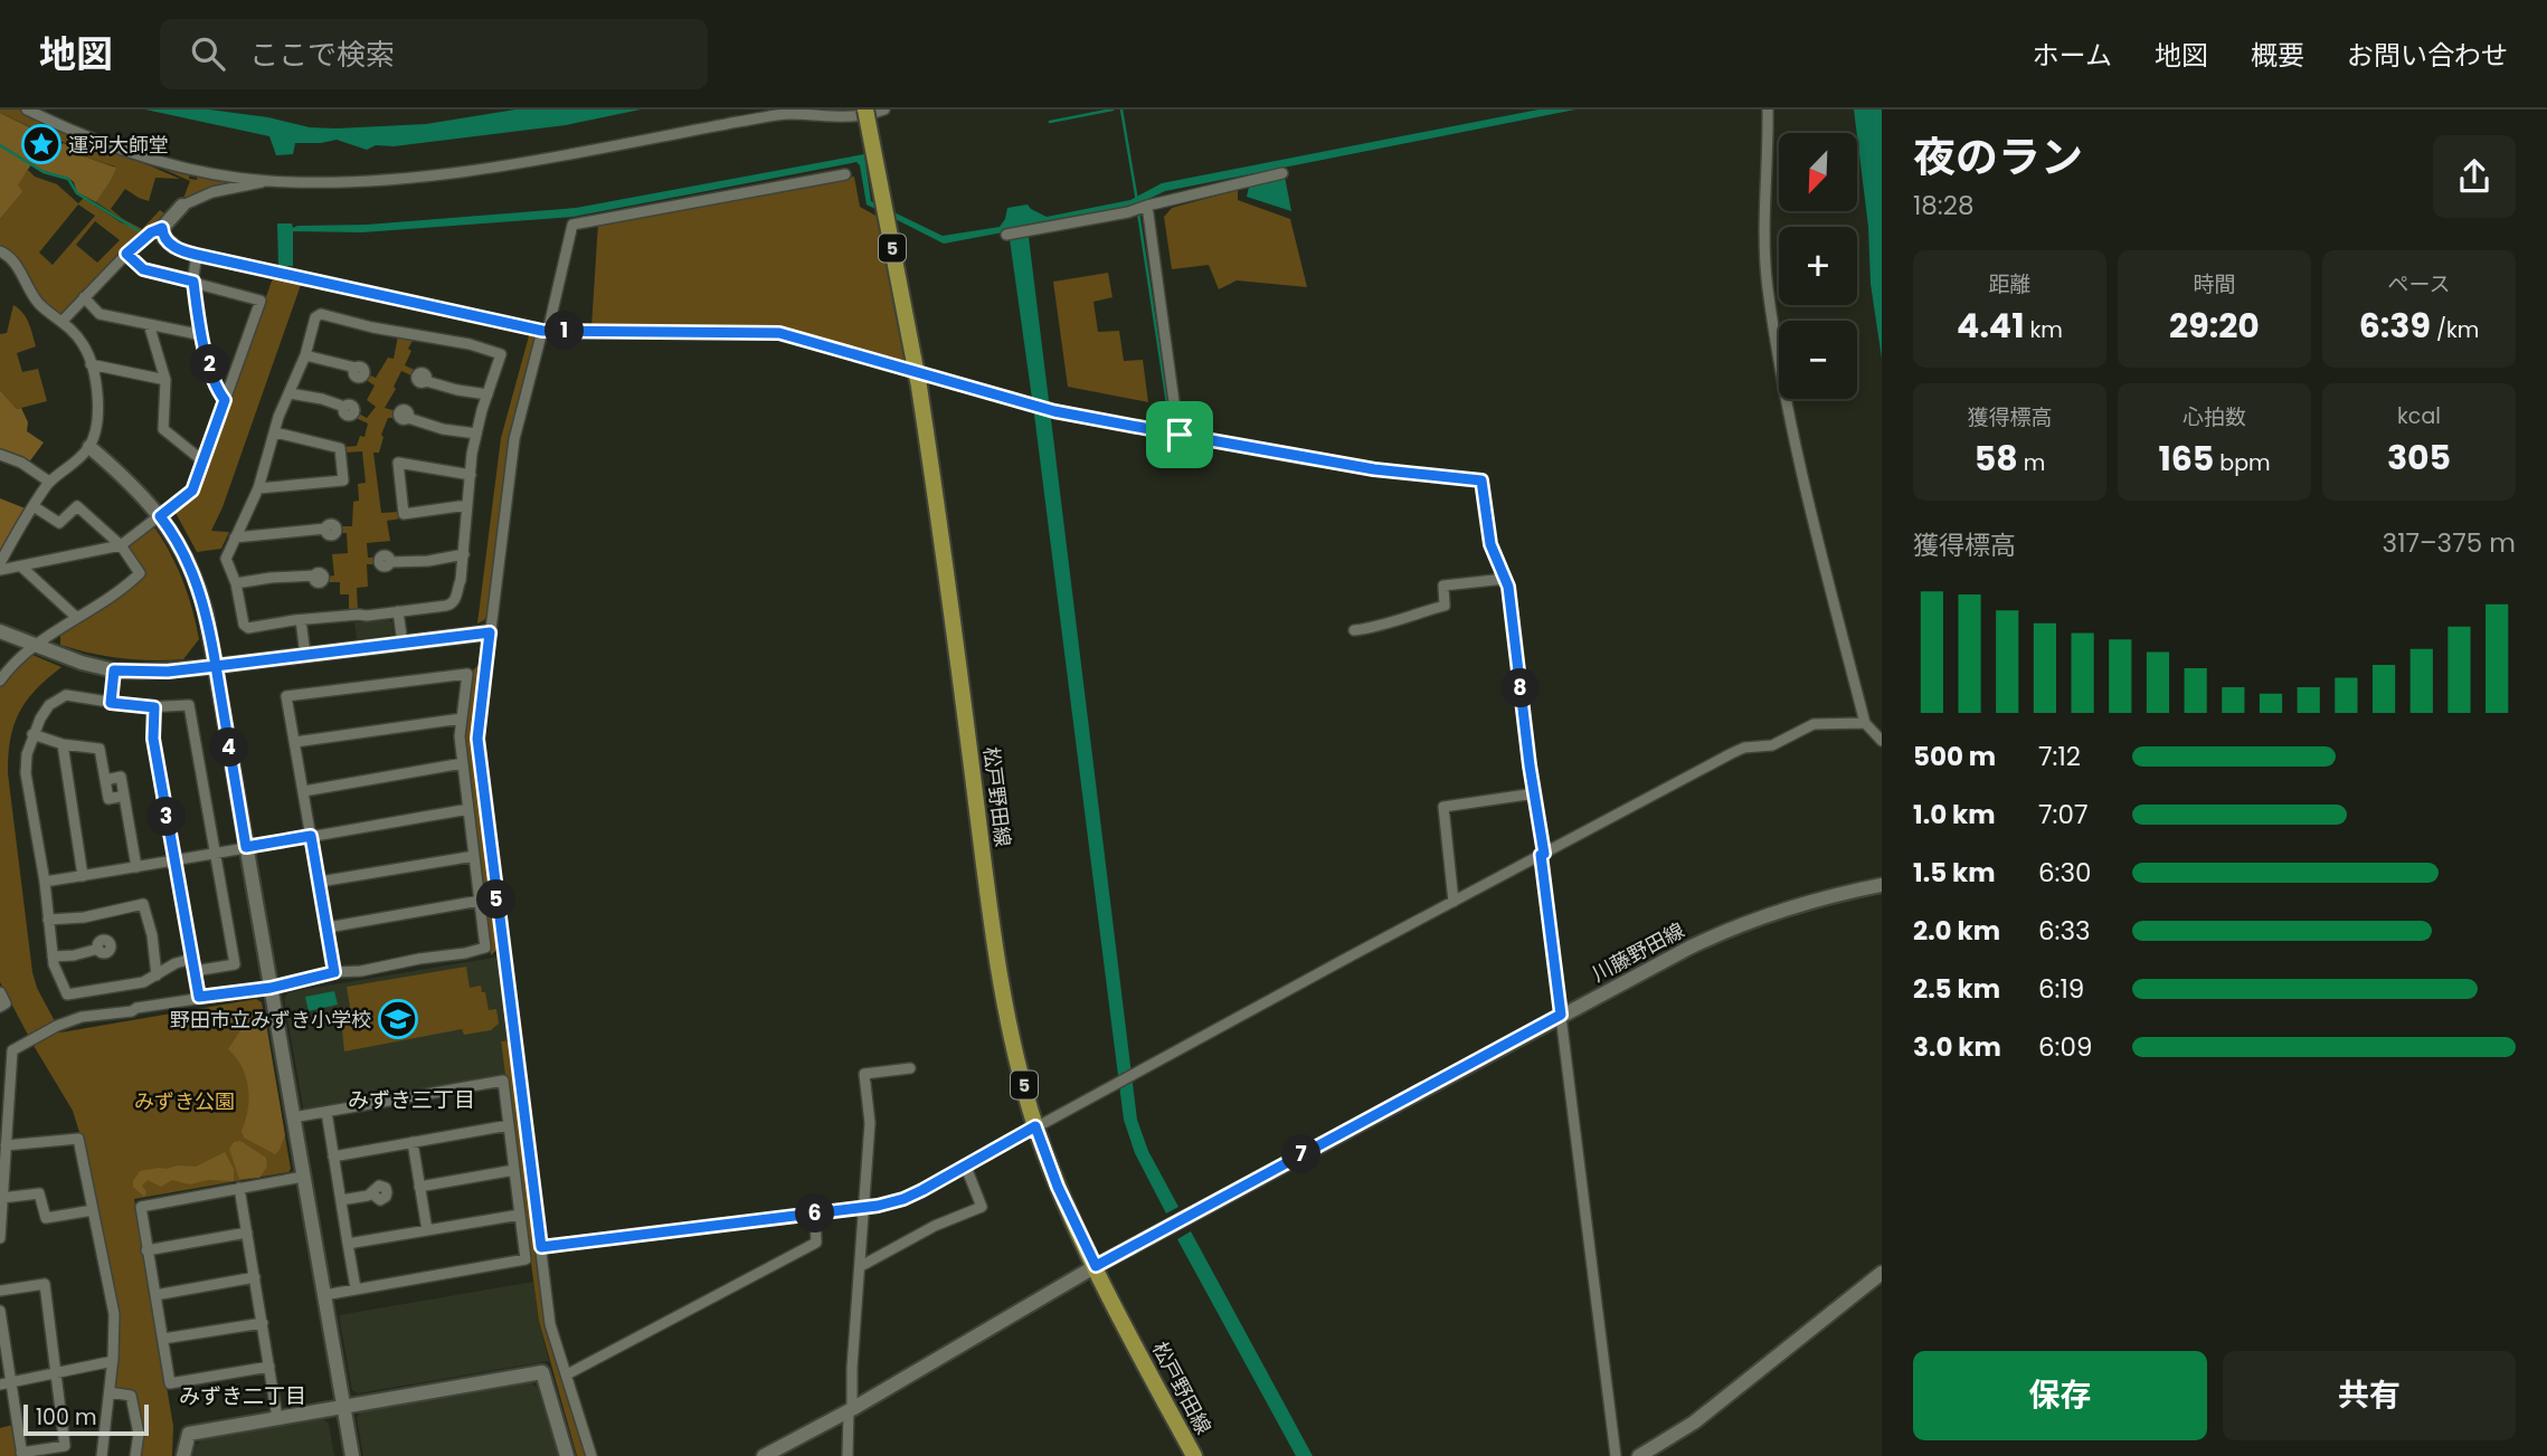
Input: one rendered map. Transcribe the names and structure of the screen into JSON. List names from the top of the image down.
{
  "streets": {
    "main road": ["5", "松戸野田線"],
    "street": ["川藤野田線"]
  },
  "crossings": [
    ["松戸野田線", "川藤野田線"]
  ],
  "districts": ["みずき三丁目", "みずき二丁目"],
  "parks": ["みずき公園"],
  "places": {
    "place": ["運河大師堂"],
    "school or university": ["野田市立みずき小学校"]
  },
  "scale_bar": "100 m",
  "north": "bottom left",
  "page": {
    "header": "地図",
    "search": "ここで検索",
    "nav": [
      "ホーム",
      "地図",
      "概要",
      "お問い合わせ"
    ],
    "heading": ["夜のラン", "18:28"],
    "map_buttons": ["+", "−"],
    "stats": [
      ["距離", "4.41 km"],
      ["時間", "29:20"],
      ["ペース", "6:39 /km"],
      ["獲得標高", "58 m"],
      ["心拍数", "165 bpm"],
      ["kcal", "305"]
    ],
    "pins": [
      "1",
      "2",
      "8",
      "4",
      "3",
      "5",
      "7",
      "6"
    ],
    "chart": ["獲得標高", "317–375 m"],
    "list": [
      {
        "name": "500 m",
        "note": "7:12"
      },
      {
        "name": "1.0 km",
        "note": "7:07"
      },
      {
        "name": "1.5 km",
        "note": "6:30"
      },
      {
        "name": "2.0 km",
        "note": "6:33"
      },
      {
        "name": "2.5 km",
        "note": "6:19"
      },
      {
        "name": "3.0 km",
        "note": "6:09"
      }
    ],
    "buttons": ["保存", "共有"],
    "scale": "100 m"
  }
}
